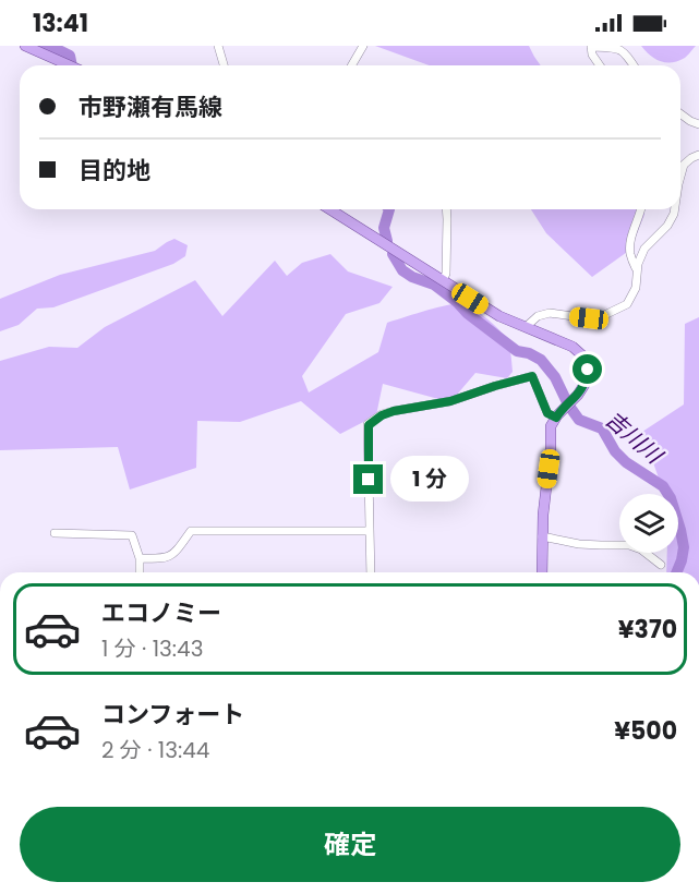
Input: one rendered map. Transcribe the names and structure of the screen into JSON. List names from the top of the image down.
{
  "water": ["吉川川"],
  "page": {
    "status": "13:41",
    "banner": ["市野瀬有馬線", "目的地"],
    "bubble": "1 分",
    "list": [
      {
        "name": "エコノミー",
        "note": "1 分 · 13:43",
        "value": "¥370"
      },
      {
        "name": "コンフォート",
        "note": "2 分 · 13:44",
        "value": "¥500"
      }
    ],
    "buttons": "確定"
  }
}
